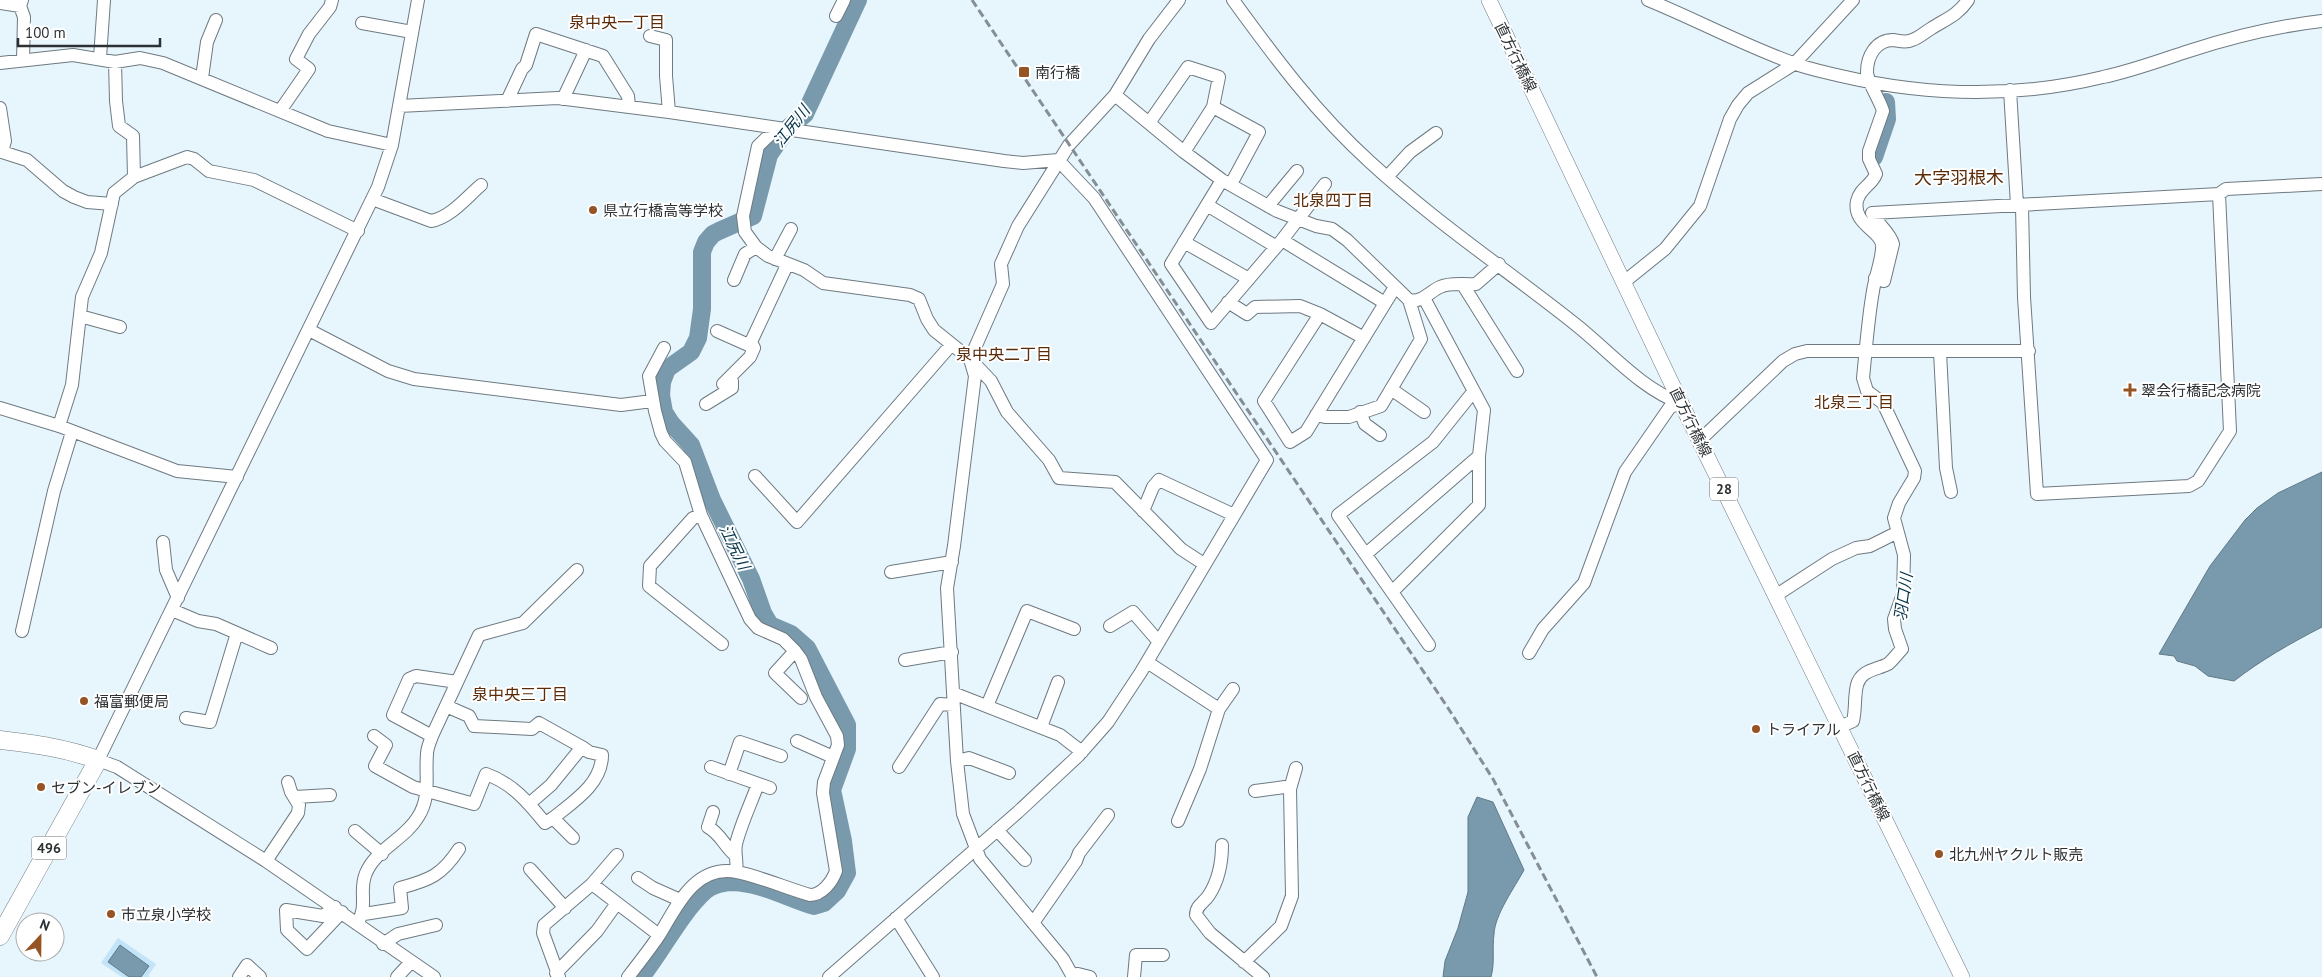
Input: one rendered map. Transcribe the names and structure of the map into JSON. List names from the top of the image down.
{
  "streets": {
    "highway": ["496"],
    "main road": ["直方行橋線", "28"]
  },
  "districts": [
    "泉中央一丁目",
    "大字羽根木",
    "北泉四丁目",
    "泉中央二丁目",
    "北泉三丁目",
    "泉中央三丁目"
  ],
  "water": ["江尻川", "羽口川"],
  "places": {
    "transit": ["南行橋"],
    "other": [
      "県立行橋高等学校",
      "福富郵便局",
      "トライアル",
      "セブン-イレブン",
      "北九州ヤクルト販売",
      "市立泉小学校"
    ],
    "health": ["翠会行橋記念病院"]
  },
  "scale_bar": "100 m",
  "north": "top"
}
